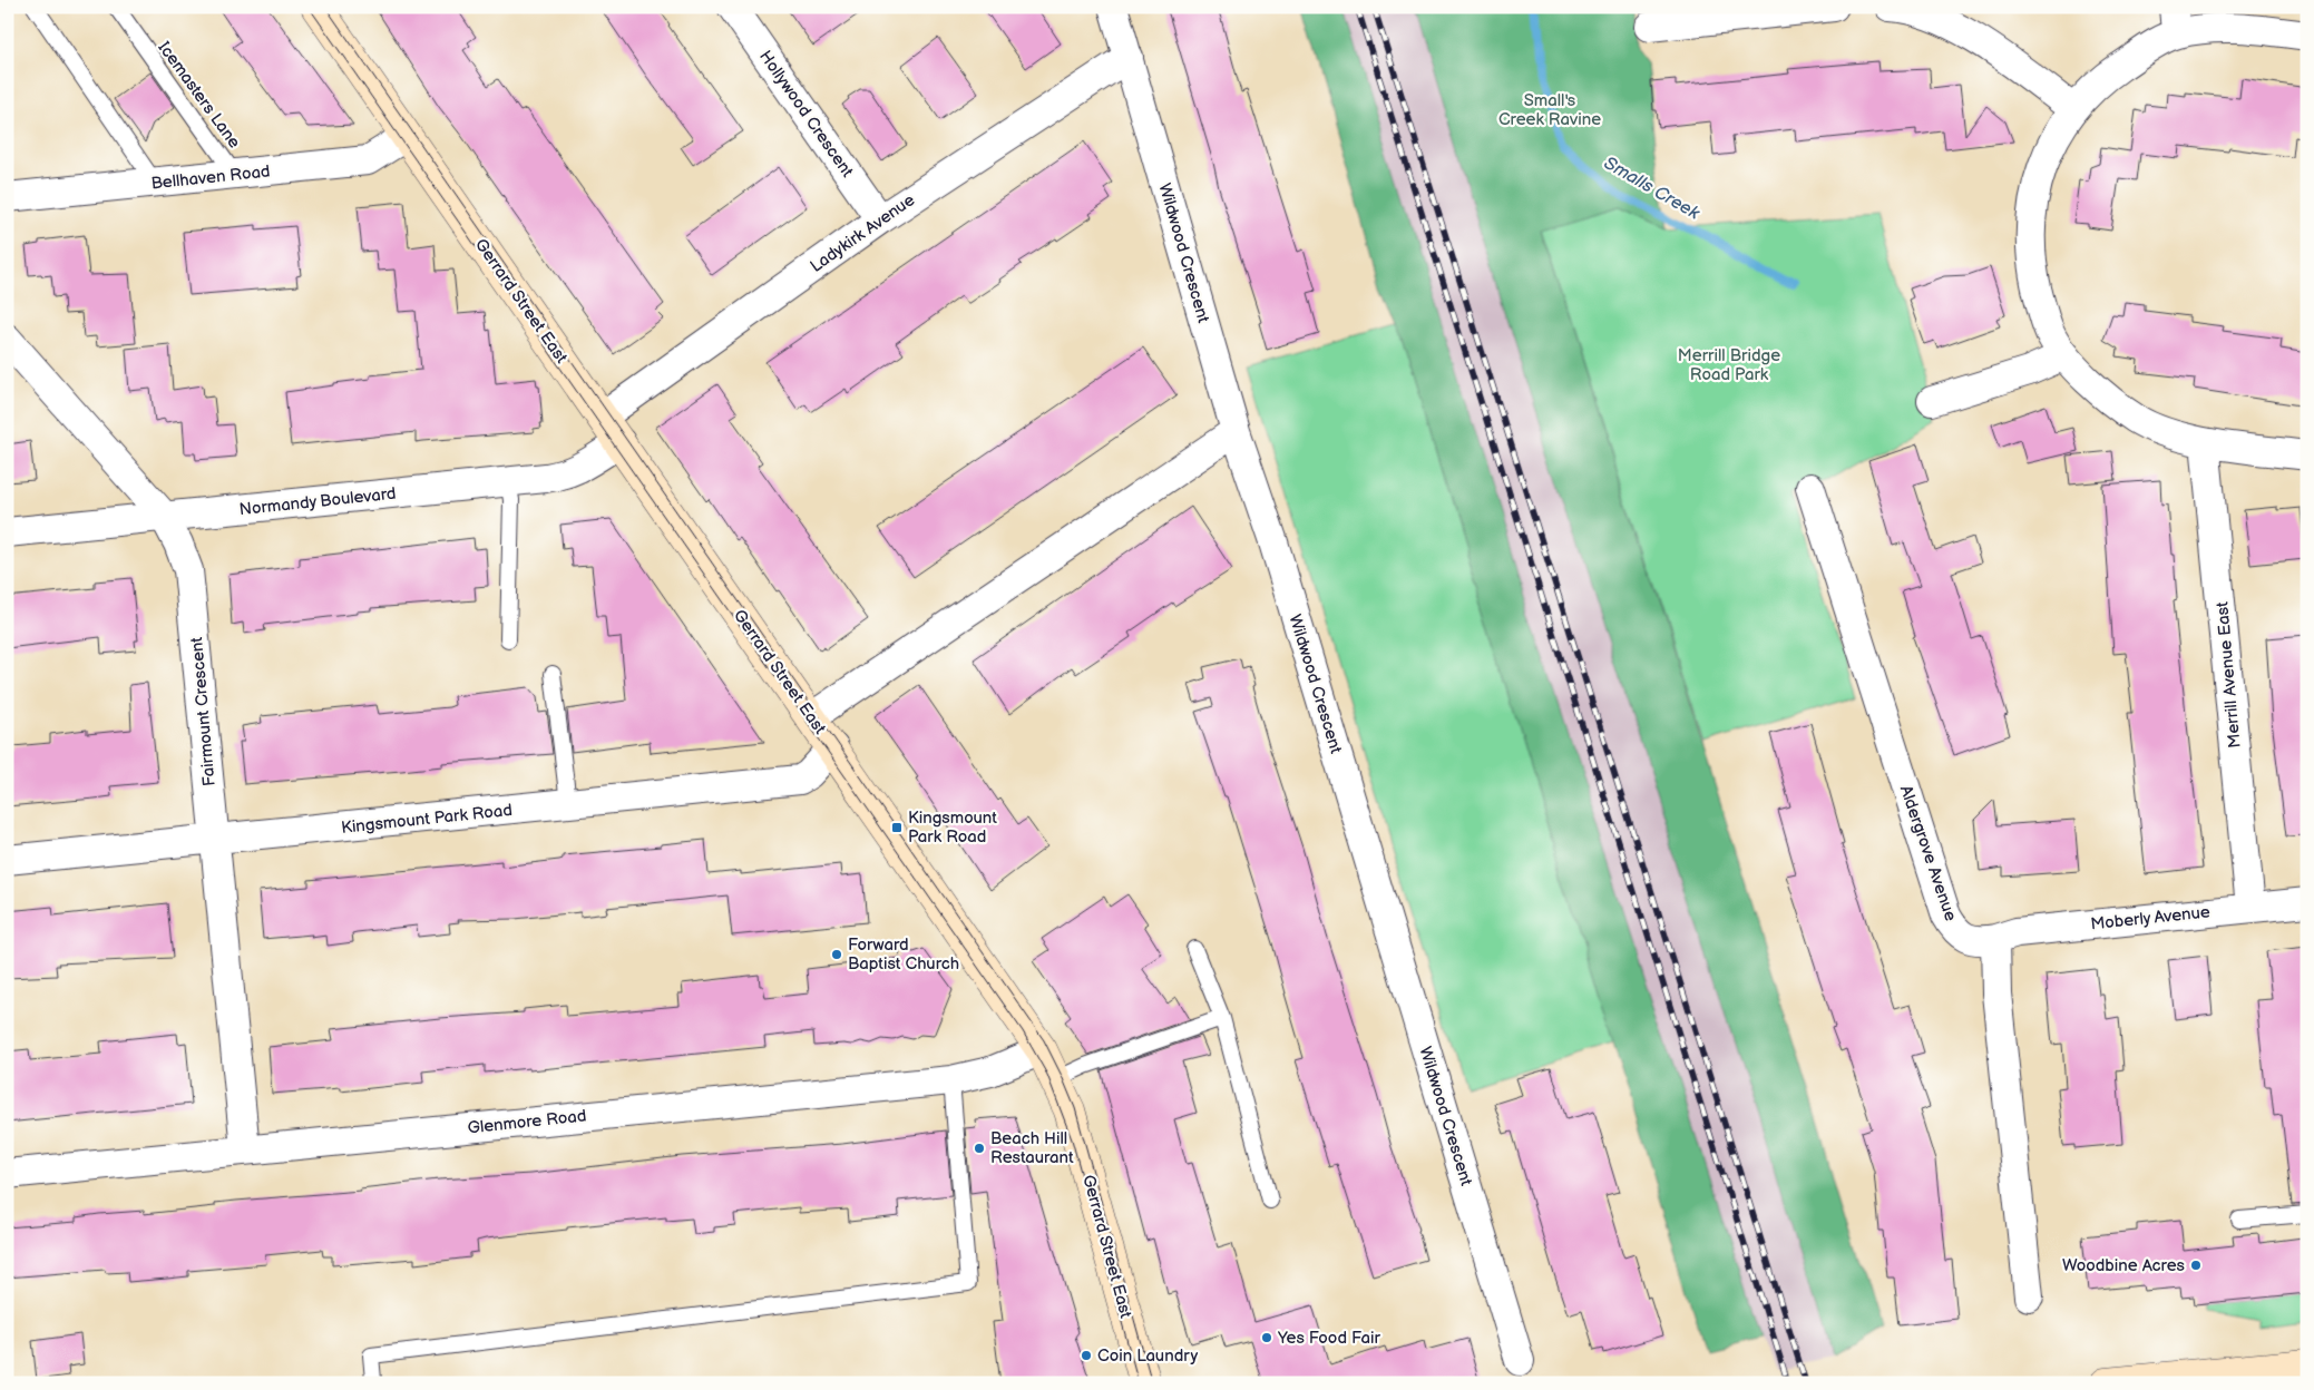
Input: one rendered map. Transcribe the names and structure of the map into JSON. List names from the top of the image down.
{
  "streets": {
    "main road": ["Gerrard Street East"],
    "street": [
      "Hollywood Crescent",
      "Bellhaven Road",
      "Ladykirk Avenue",
      "Wildwood Crescent",
      "Normandy Boulevard",
      "Merrill Avenue East",
      "Fairmount Crescent",
      "Kingsmount Park Road",
      "Aldergrove Avenue",
      "Moberly Avenue",
      "Glenmore Road"
    ],
    "lane": ["Icemasters Lane"]
  },
  "crossings": [
    ["Icemasters Lane", "Bellhaven Road"],
    ["Hollywood Crescent", "Ladykirk Avenue"],
    ["Bellhaven Road", "Gerrard Street East"],
    ["Ladykirk Avenue", "Wildwood Crescent"],
    ["Ladykirk Avenue", "Gerrard Street East"],
    ["Gerrard Street East", "Normandy Boulevard"],
    ["Gerrard Street East", "Kingsmount Park Road"],
    ["Gerrard Street East", "Glenmore Road"],
    ["Normandy Boulevard", "Fairmount Crescent"],
    ["Merrill Avenue East", "Moberly Avenue"],
    ["Fairmount Crescent", "Kingsmount Park Road"],
    ["Fairmount Crescent", "Glenmore Road"],
    ["Aldergrove Avenue", "Moberly Avenue"]
  ],
  "water": ["Smalls Creek"],
  "parks": ["Small's Creek Ravine", "Merrill Bridge Road Park"],
  "places": {
    "transit": ["Kingsmount Park Road"],
    "other": [
      "Forward Baptist Church",
      "Beach Hill Restaurant",
      "Woodbine Acres",
      "Yes Food Fair",
      "Coin Laundry"
    ]
  }
}
